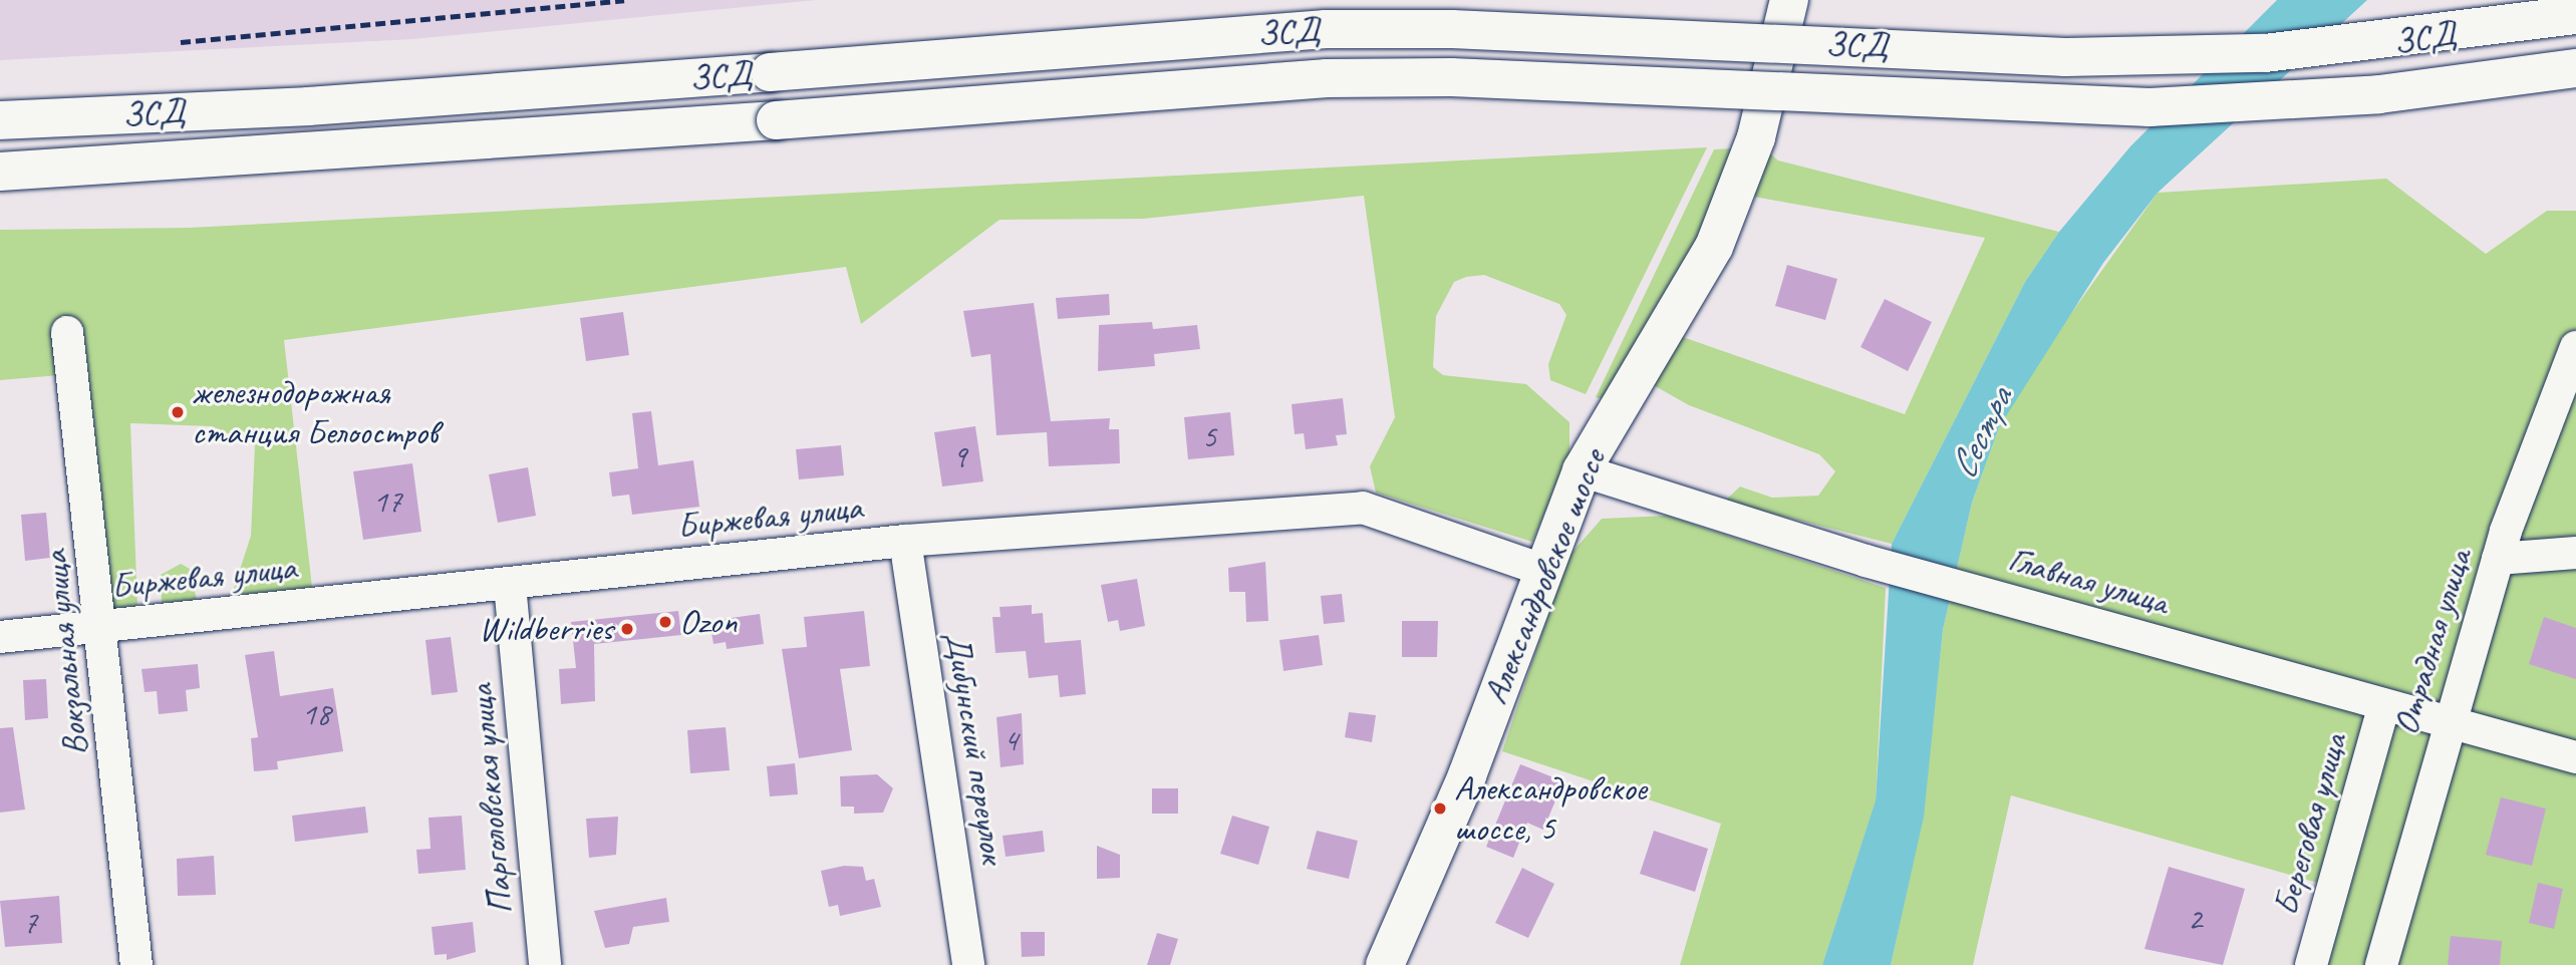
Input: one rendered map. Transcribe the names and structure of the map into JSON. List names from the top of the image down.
{
  "streets": {
    "main road": ["ЗСД", "Александровское шоссе"],
    "street": [
      "Биржевая улица",
      "Главная улица",
      "Отрадная улица",
      "Вокзальная улица",
      "Дибунский переулок",
      "Парголовская улица",
      "Береговая улица"
    ]
  },
  "crossings": [
    ["Биржевая улица", "Александровское шоссе"],
    ["Биржевая улица", "Вокзальная улица"],
    ["Биржевая улица", "Дибунский переулок"],
    ["Биржевая улица", "Парголовская улица"],
    ["Александровское шоссе", "Главная улица"],
    ["Главная улица", "Отрадная улица"],
    ["Главная улица", "Береговая улица"]
  ],
  "water": ["Сестра"],
  "places": [
    "железнодорожная станция Белоостров",
    "Ozon",
    "Wildberries",
    "Александровское шоссе, 5"
  ],
  "house_numbers": [
    "5",
    "9",
    "17",
    "18",
    "4",
    "2",
    "7"
  ]
}
